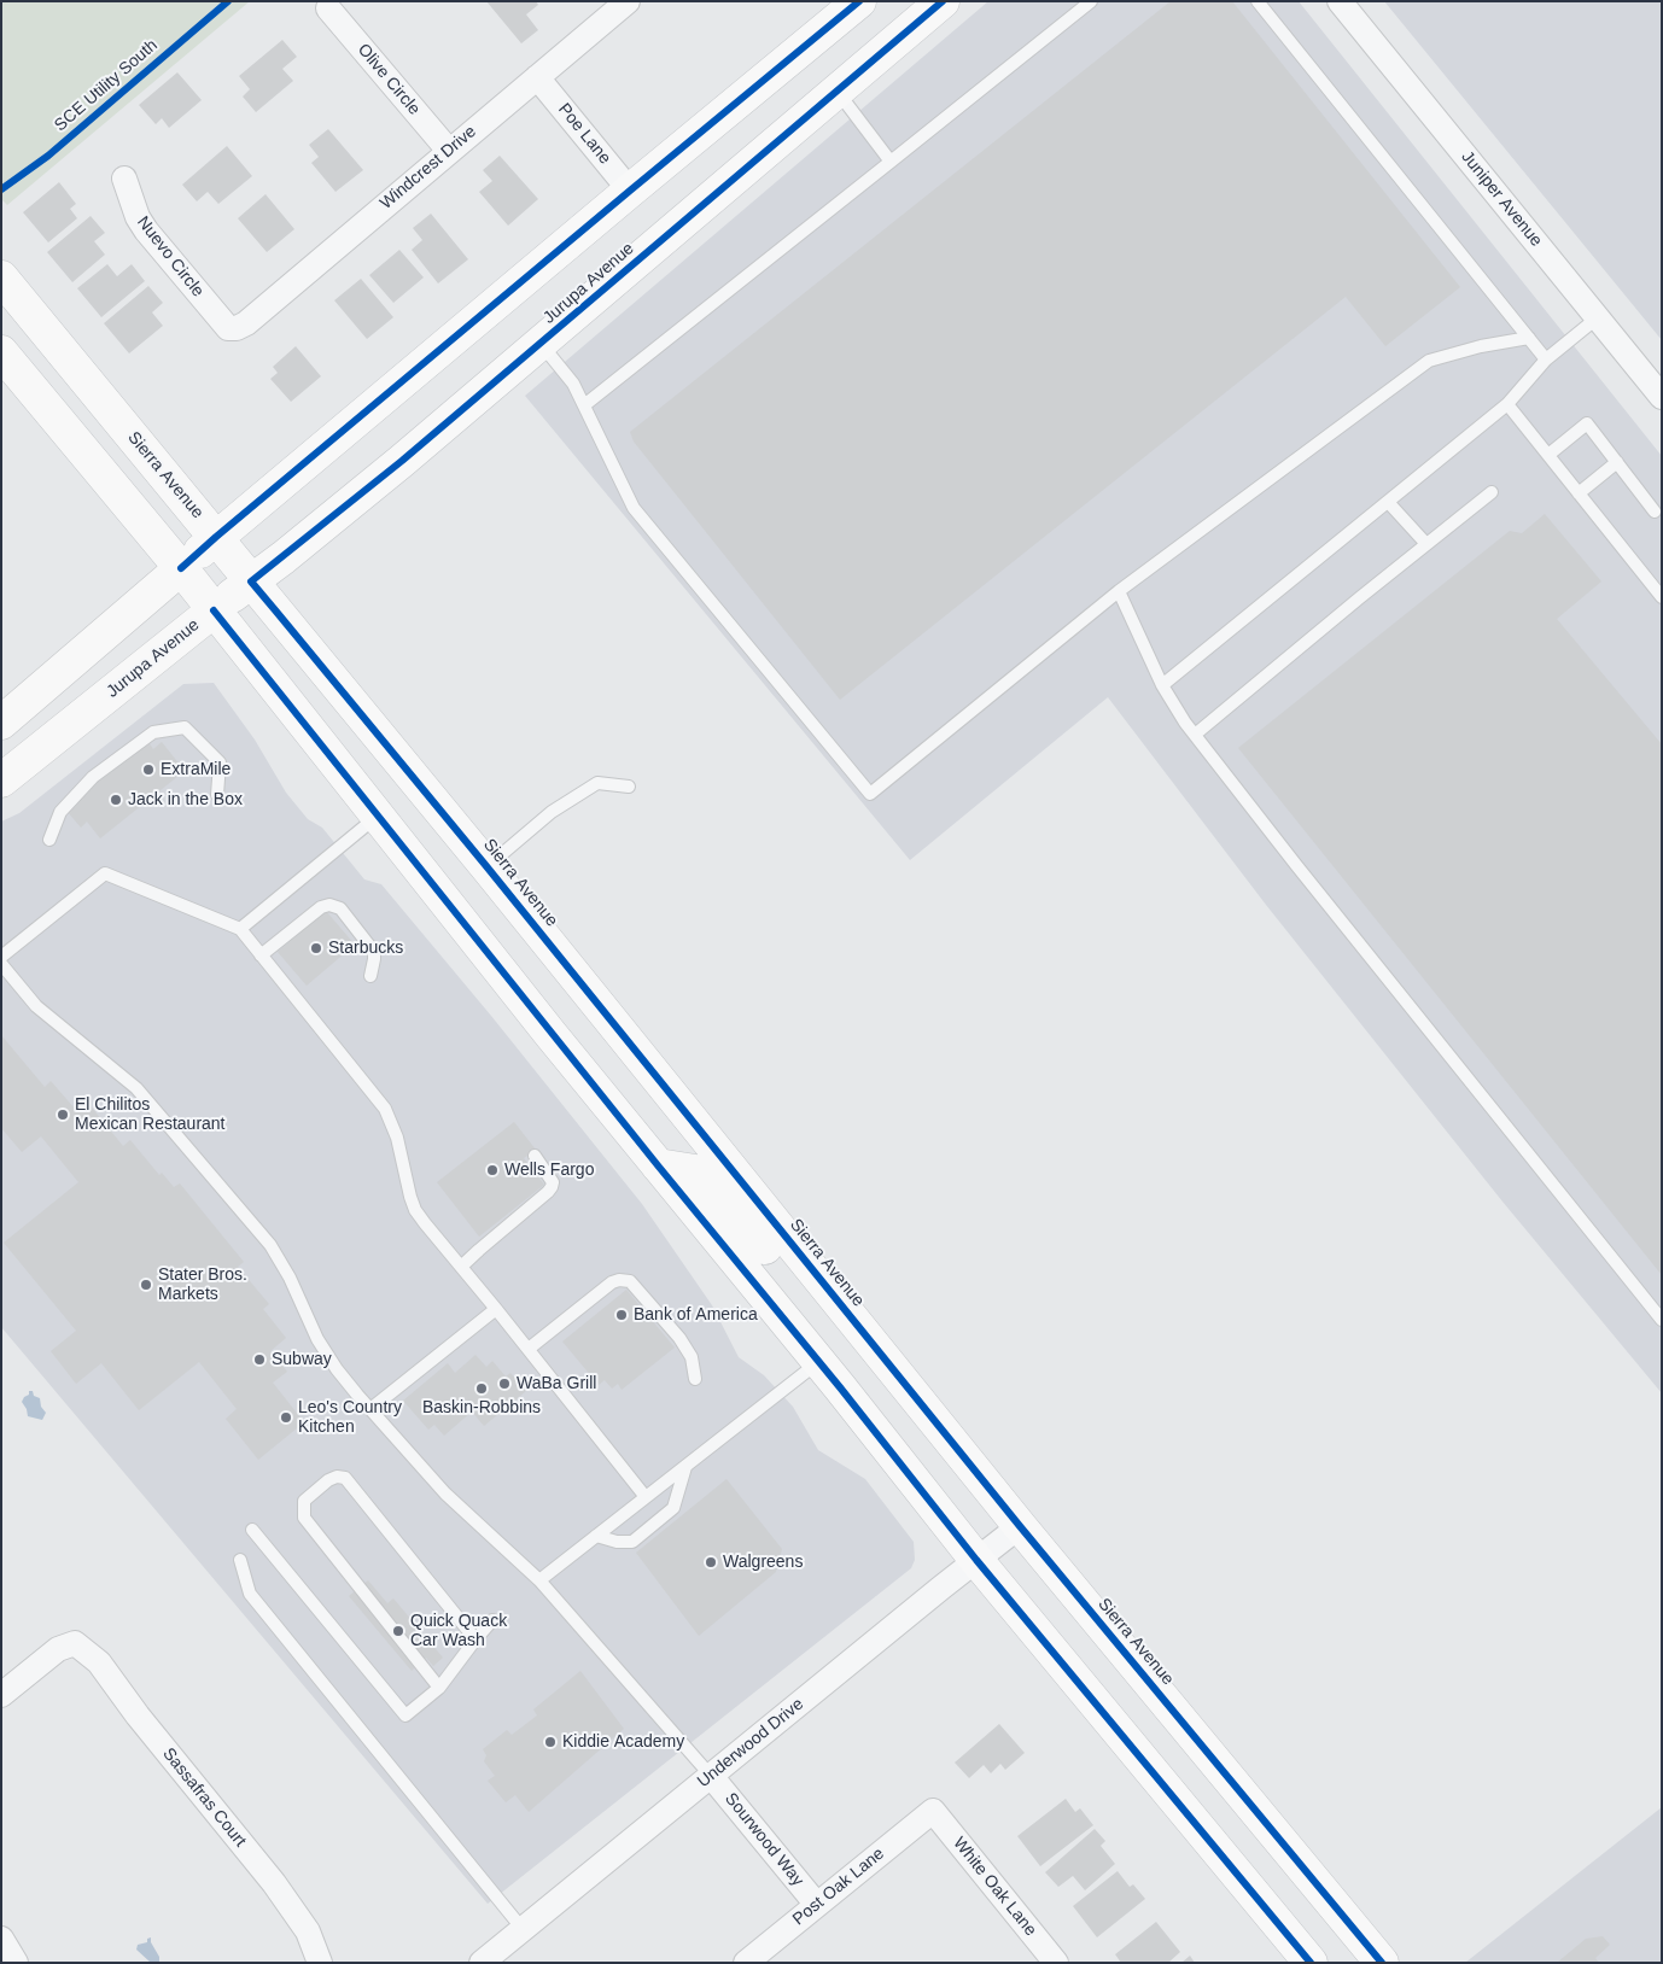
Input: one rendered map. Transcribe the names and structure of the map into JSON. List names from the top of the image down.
{
  "streets": {
    "main road": ["Jurupa Avenue", "Sierra Avenue"],
    "street": [
      "Olive Circle",
      "Poe Lane",
      "Windcrest Drive",
      "Juniper Avenue",
      "Nuevo Circle",
      "Underwood Drive",
      "Sassafras Court",
      "Sourwood Way",
      "Post Oak Lane",
      "White Oak Lane"
    ],
    "cycle path": ["SCE Utility South"]
  },
  "crossings": [
    ["Olive Circle", "Windcrest Drive"],
    ["Poe Lane", "Windcrest Drive"],
    ["Windcrest Drive", "Nuevo Circle"],
    ["Jurupa Avenue", "Sierra Avenue"],
    ["Sierra Avenue", "Underwood Drive"],
    ["Underwood Drive", "Sourwood Way"],
    ["Sourwood Way", "Post Oak Lane"],
    ["Post Oak Lane", "White Oak Lane"]
  ],
  "places": [
    "ExtraMile",
    "Jack in the Box",
    "Starbucks",
    "El Chilitos Mexican Restaurant",
    "Wells Fargo",
    "Stater Bros. Markets",
    "Bank of America",
    "Subway",
    "WaBa Grill",
    "Baskin-Robbins",
    "Leo's Country Kitchen",
    "Walgreens",
    "Quick Quack Car Wash",
    "Kiddie Academy"
  ]
}
